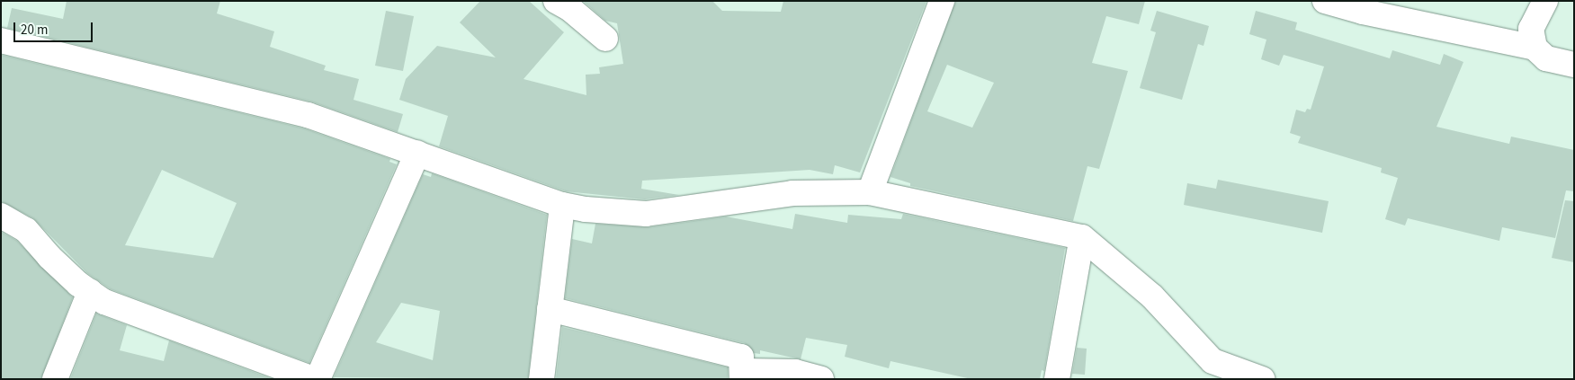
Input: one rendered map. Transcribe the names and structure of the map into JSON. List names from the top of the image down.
{
  "scale_bar": "20 m"
}
